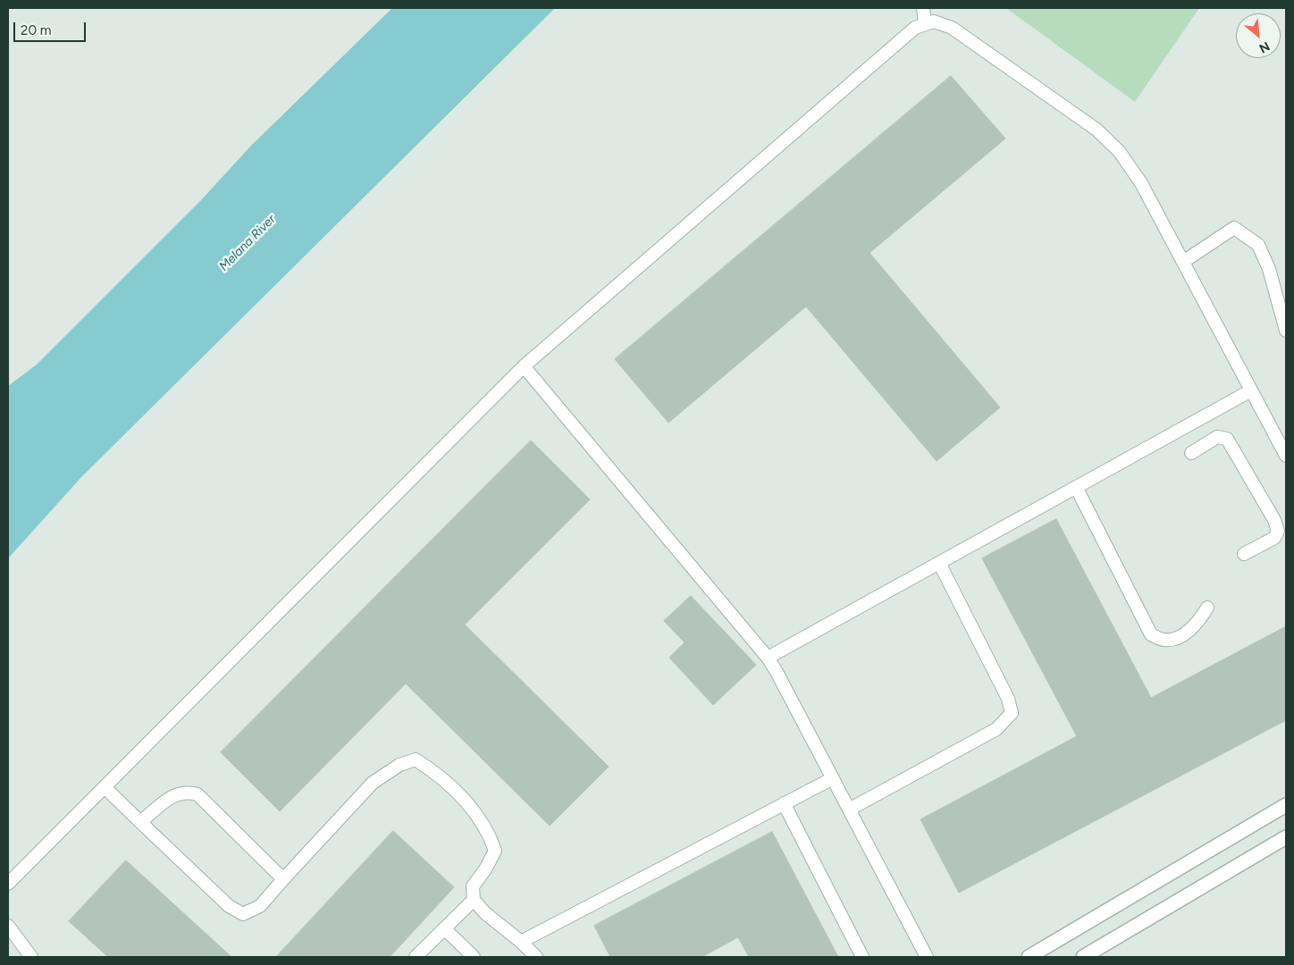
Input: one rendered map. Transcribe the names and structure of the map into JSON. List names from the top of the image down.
{
  "water": ["Melana River"],
  "scale_bar": "20 m",
  "north": "bottom right"
}
